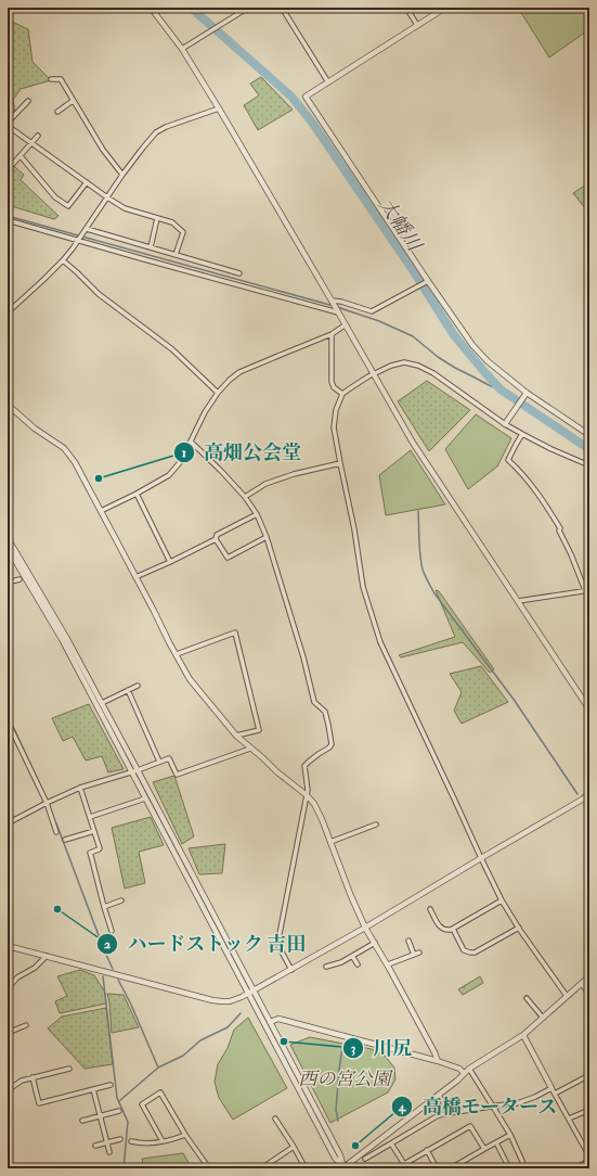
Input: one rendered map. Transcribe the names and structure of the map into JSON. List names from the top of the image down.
{
  "water": ["大幡川"],
  "parks": ["西の宮公園"],
  "places": [
    "高畑公会堂",
    "ハードストック 吉田",
    "川尻",
    "高橋モータース"
  ]
}
